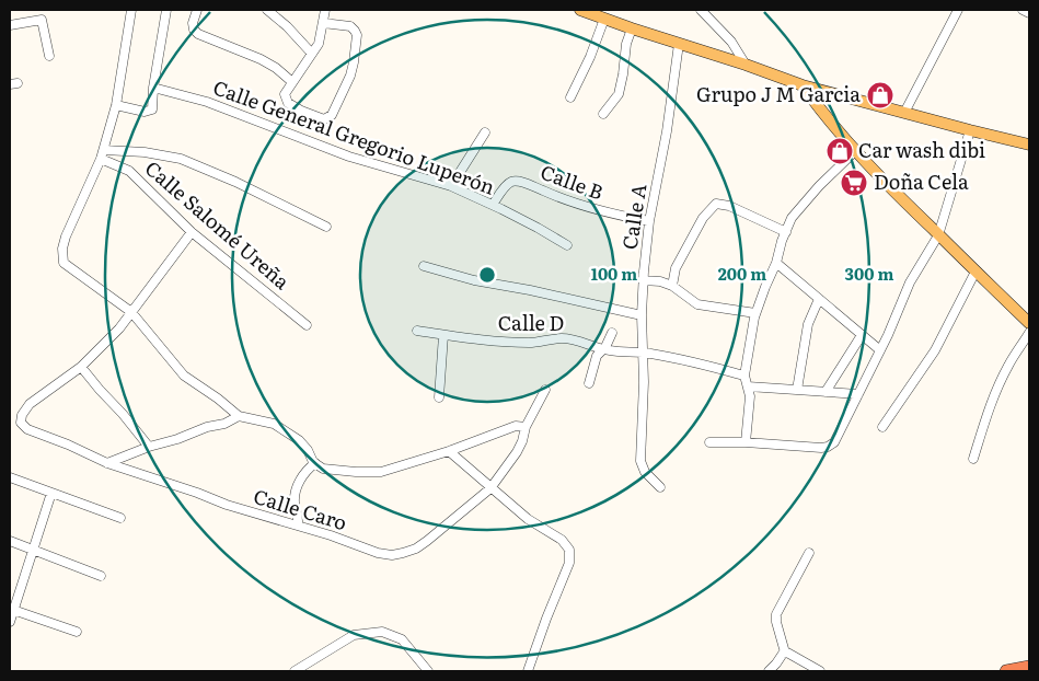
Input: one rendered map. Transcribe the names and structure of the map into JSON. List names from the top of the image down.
{
  "streets": {
    "street": [
      "Calle General Gregorio Luperón",
      "Calle B",
      "Calle A",
      "Calle Salomé Ureña",
      "Calle D",
      "Calle Caro"
    ]
  },
  "crossings": [
    ["Calle General Gregorio Luperón", "Calle B"],
    ["Calle B", "Calle A"],
    ["Calle A", "Calle D"]
  ],
  "places": {
    "shop": ["Grupo J M Garcia", "Car wash dibi"],
    "supermarket": ["Doña Cela"]
  },
  "rings": ["100 m", "200 m", "300 m"]
}
